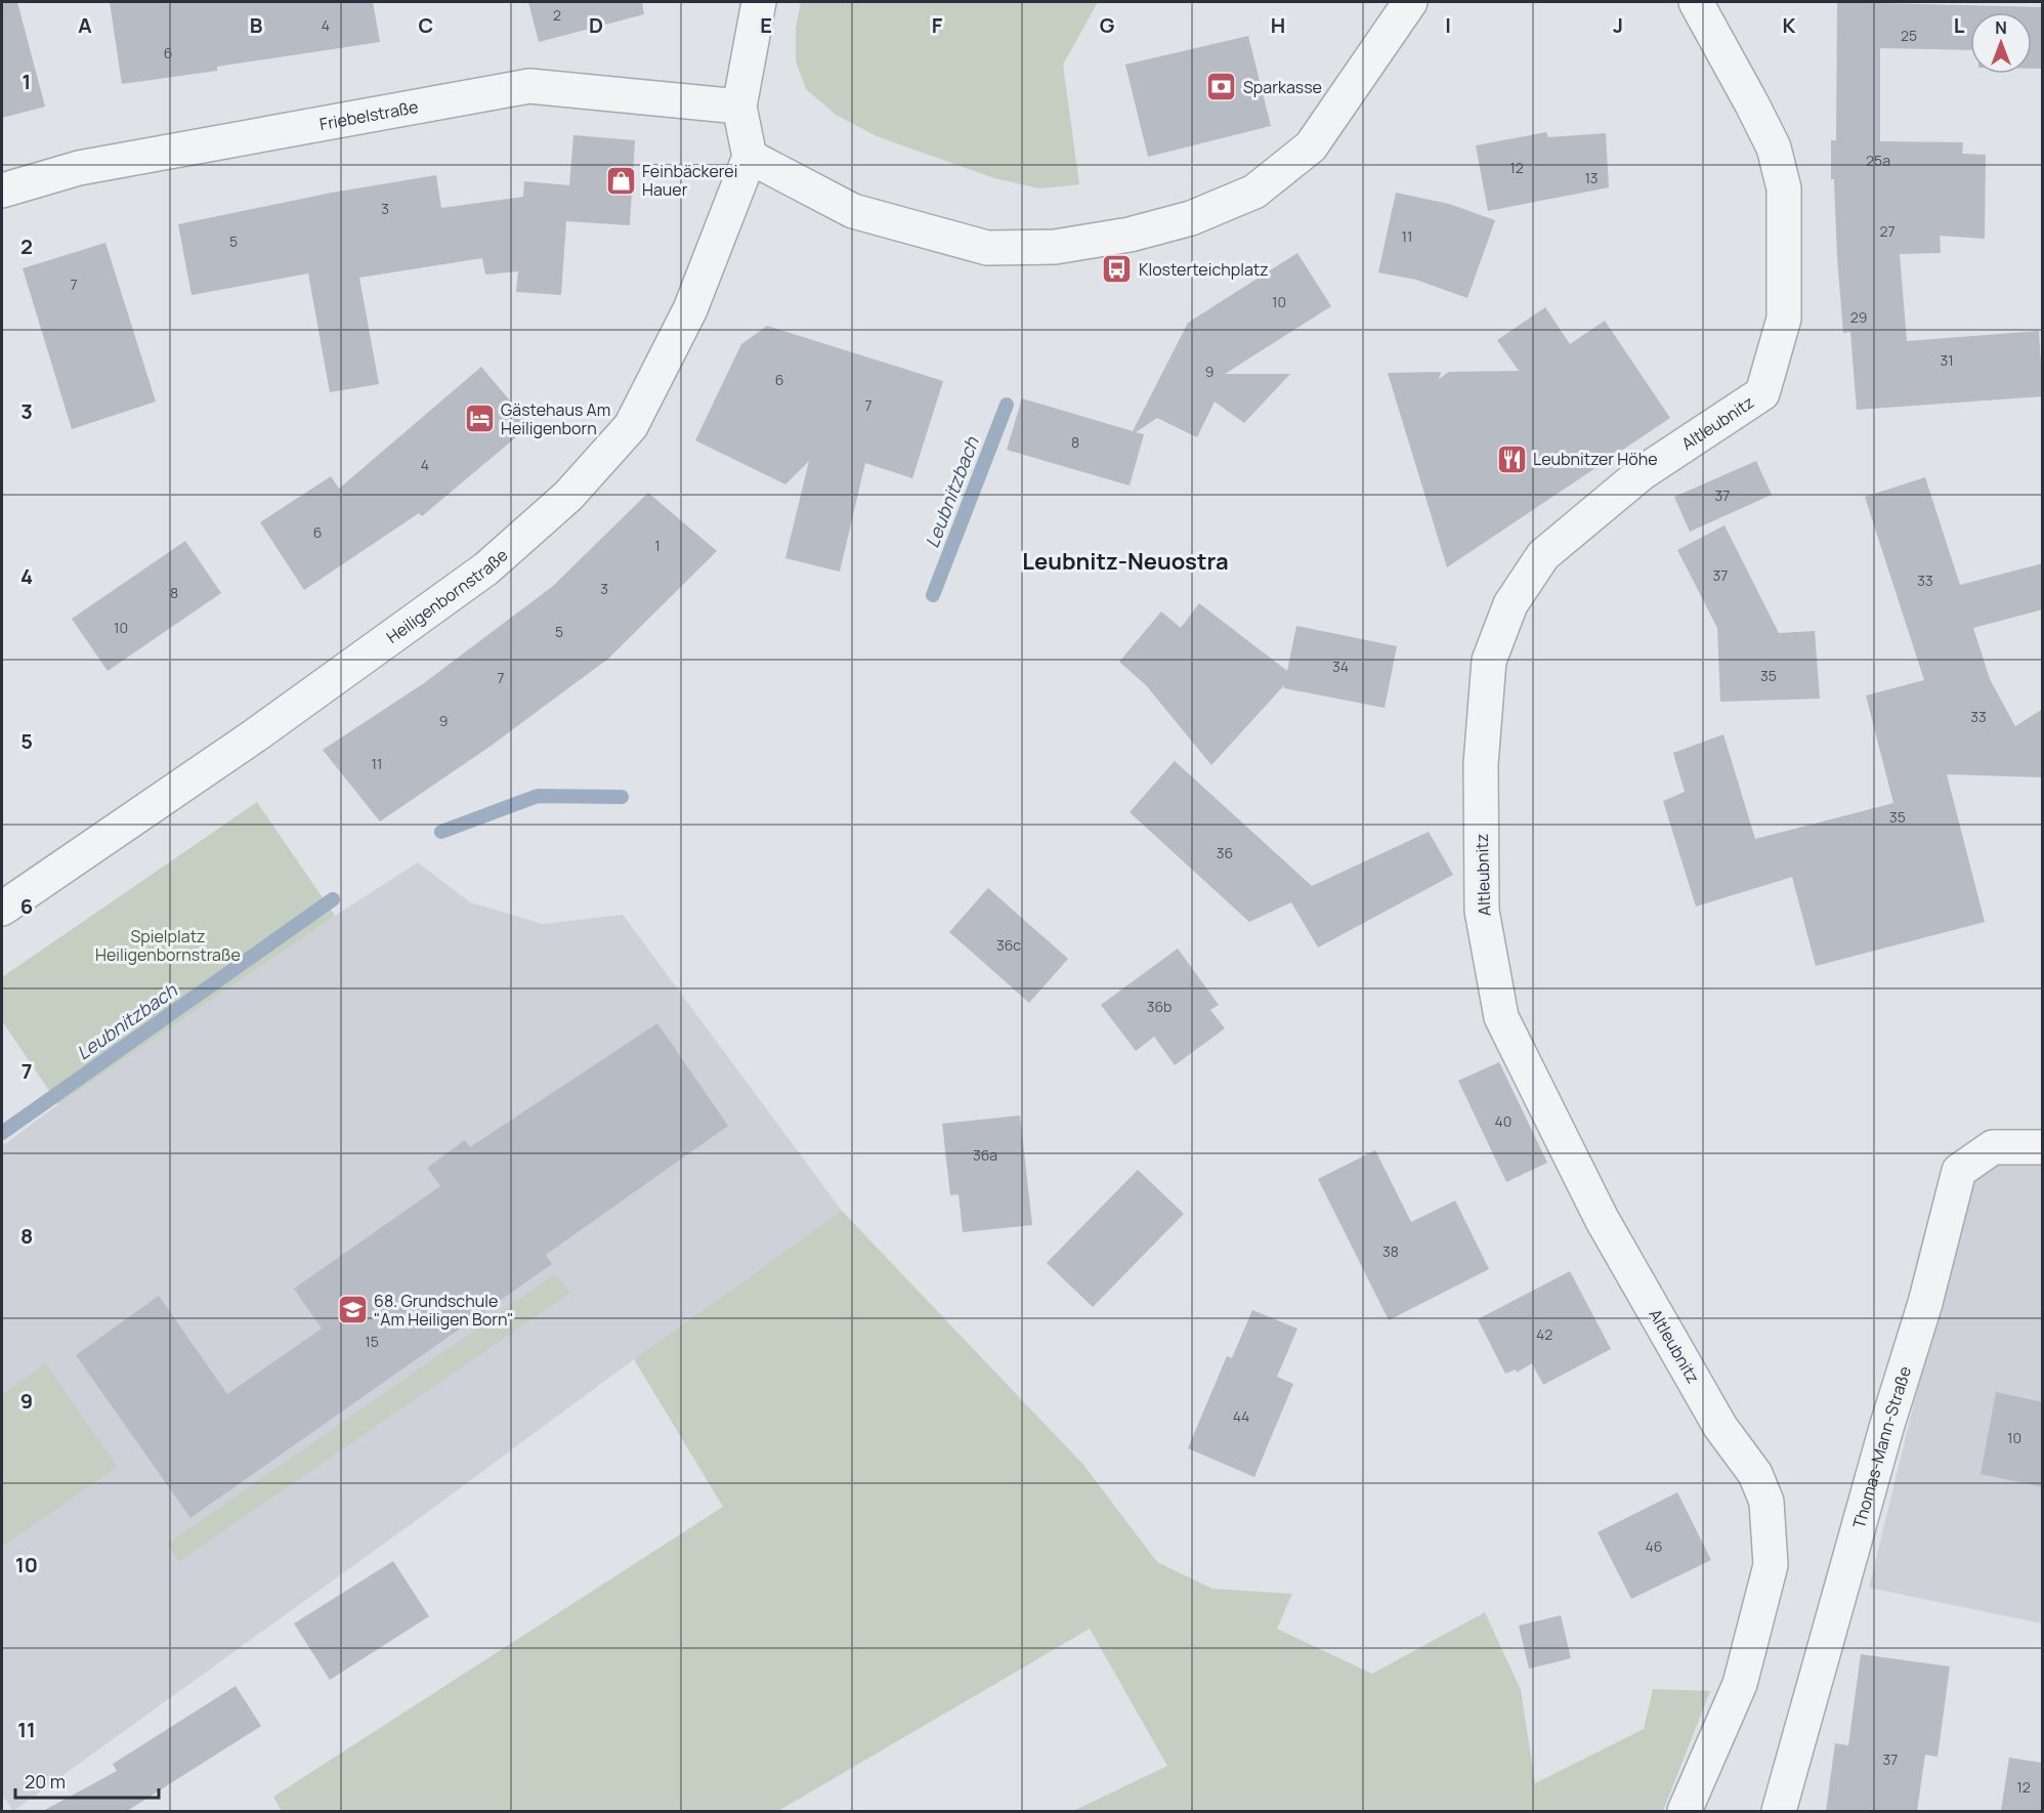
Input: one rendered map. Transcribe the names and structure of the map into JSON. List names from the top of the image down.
{
  "streets": {
    "street": [
      "Friebelstraße",
      "Altleubnitz",
      "Heiligenbornstraße",
      "Thomas-Mann-Straße"
    ]
  },
  "districts": ["Leubnitz-Neuostra"],
  "water": ["Leubnitzbach"],
  "parks": ["Spielplatz Heiligenbornstraße"],
  "places": {
    "bank": ["Sparkasse"],
    "shop": ["Feinbäckerei Hauer"],
    "bus stop": ["Klosterteichplatz"],
    "hotel": ["Gästehaus Am Heiligenborn"],
    "restaurant": ["Leubnitzer Höhe"],
    "school or university": ["68. Grundschule \"Am Heiligen Born\""]
  },
  "house_numbers": [
    "2",
    "4",
    "25",
    "6",
    "25a",
    "12",
    "13",
    "3",
    "27",
    "11",
    "5",
    "7",
    "10",
    "29",
    "31",
    "9",
    "6",
    "7",
    "8",
    "4",
    "37",
    "6",
    "1",
    "37",
    "33",
    "3",
    "8",
    "10",
    "5",
    "34",
    "35",
    "7",
    "33",
    "9",
    "11",
    "35",
    "36",
    "36c",
    "36b",
    "40",
    "36a",
    "38",
    "42",
    "15",
    "44",
    "10",
    "46",
    "37",
    "12"
  ],
  "scale_bar": "20 m",
  "north": "top",
  "grid": {
    "columns": [
      "A",
      "B",
      "C",
      "D",
      "E",
      "F",
      "G",
      "H",
      "I",
      "J",
      "K",
      "L"
    ],
    "rows": [
      "1",
      "2",
      "3",
      "4",
      "5",
      "6",
      "7",
      "8",
      "9",
      "10",
      "11"
    ]
  }
}
